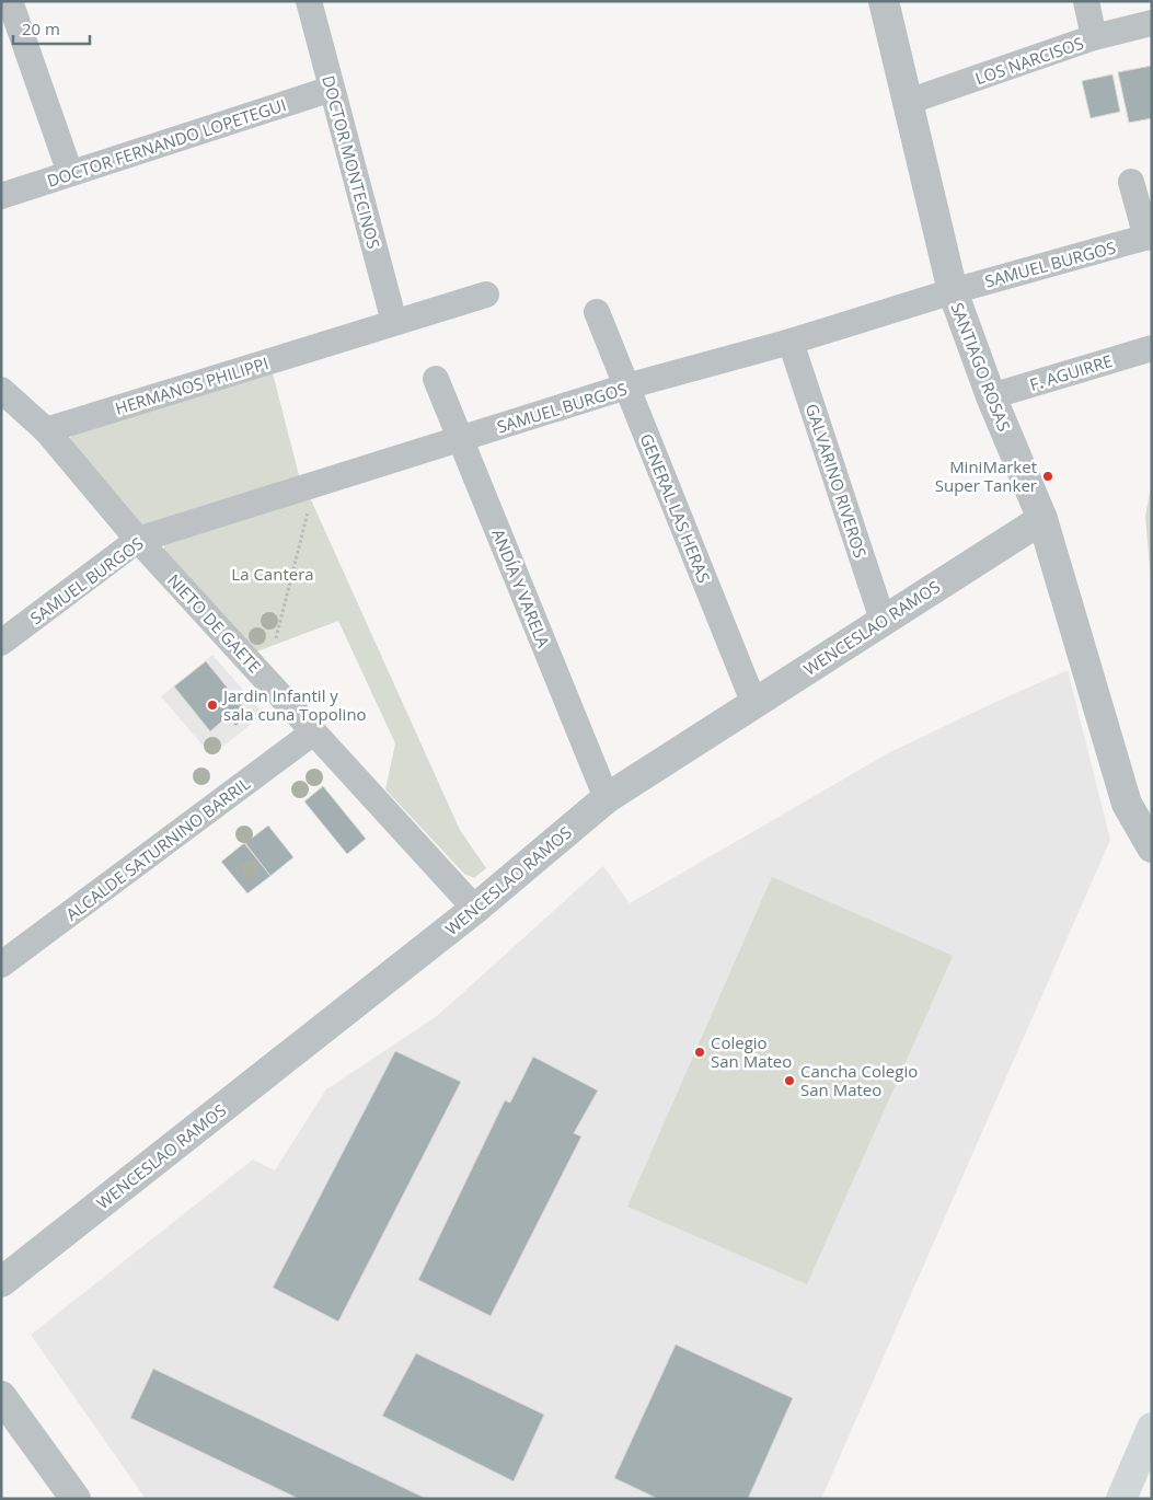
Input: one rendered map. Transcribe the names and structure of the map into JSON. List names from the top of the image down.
{
  "streets": {
    "street": [
      "LOS NARCISOS",
      "DOCTOR FERNANDO LOPETEGUI",
      "DOCTOR MONTECINOS",
      "SAMUEL BURGOS",
      "SANTIAGO ROSAS",
      "F. AGUIRRE",
      "HERMANOS PHILIPPI",
      "GALVARINO RIVEROS",
      "GENERAL LAS HERAS",
      "ANDÍA Y VARELA",
      "NIETO DE GAETE",
      "WENCESLAO RAMOS",
      "ALCALDE SATURNINO BARRIL"
    ]
  },
  "crossings": [
    ["LOS NARCISOS", "SANTIAGO ROSAS"],
    ["DOCTOR FERNANDO LOPETEGUI", "DOCTOR MONTECINOS"],
    ["DOCTOR MONTECINOS", "HERMANOS PHILIPPI"],
    ["SAMUEL BURGOS", "SANTIAGO ROSAS"],
    ["SAMUEL BURGOS", "GALVARINO RIVEROS"],
    ["SAMUEL BURGOS", "GENERAL LAS HERAS"],
    ["SAMUEL BURGOS", "ANDÍA Y VARELA"],
    ["SAMUEL BURGOS", "NIETO DE GAETE"],
    ["SANTIAGO ROSAS", "F. AGUIRRE"],
    ["SANTIAGO ROSAS", "WENCESLAO RAMOS"],
    ["HERMANOS PHILIPPI", "NIETO DE GAETE"],
    ["GALVARINO RIVEROS", "WENCESLAO RAMOS"],
    ["GENERAL LAS HERAS", "WENCESLAO RAMOS"],
    ["ANDÍA Y VARELA", "WENCESLAO RAMOS"],
    ["NIETO DE GAETE", "WENCESLAO RAMOS"],
    ["NIETO DE GAETE", "ALCALDE SATURNINO BARRIL"]
  ],
  "parks": ["La Cantera"],
  "places": [
    "MiniMarket Super Tanker",
    "Jardin Infantil y sala cuna Topolino",
    "Colegio San Mateo",
    "Cancha Colegio San Mateo"
  ],
  "scale_bar": "20 m"
}
